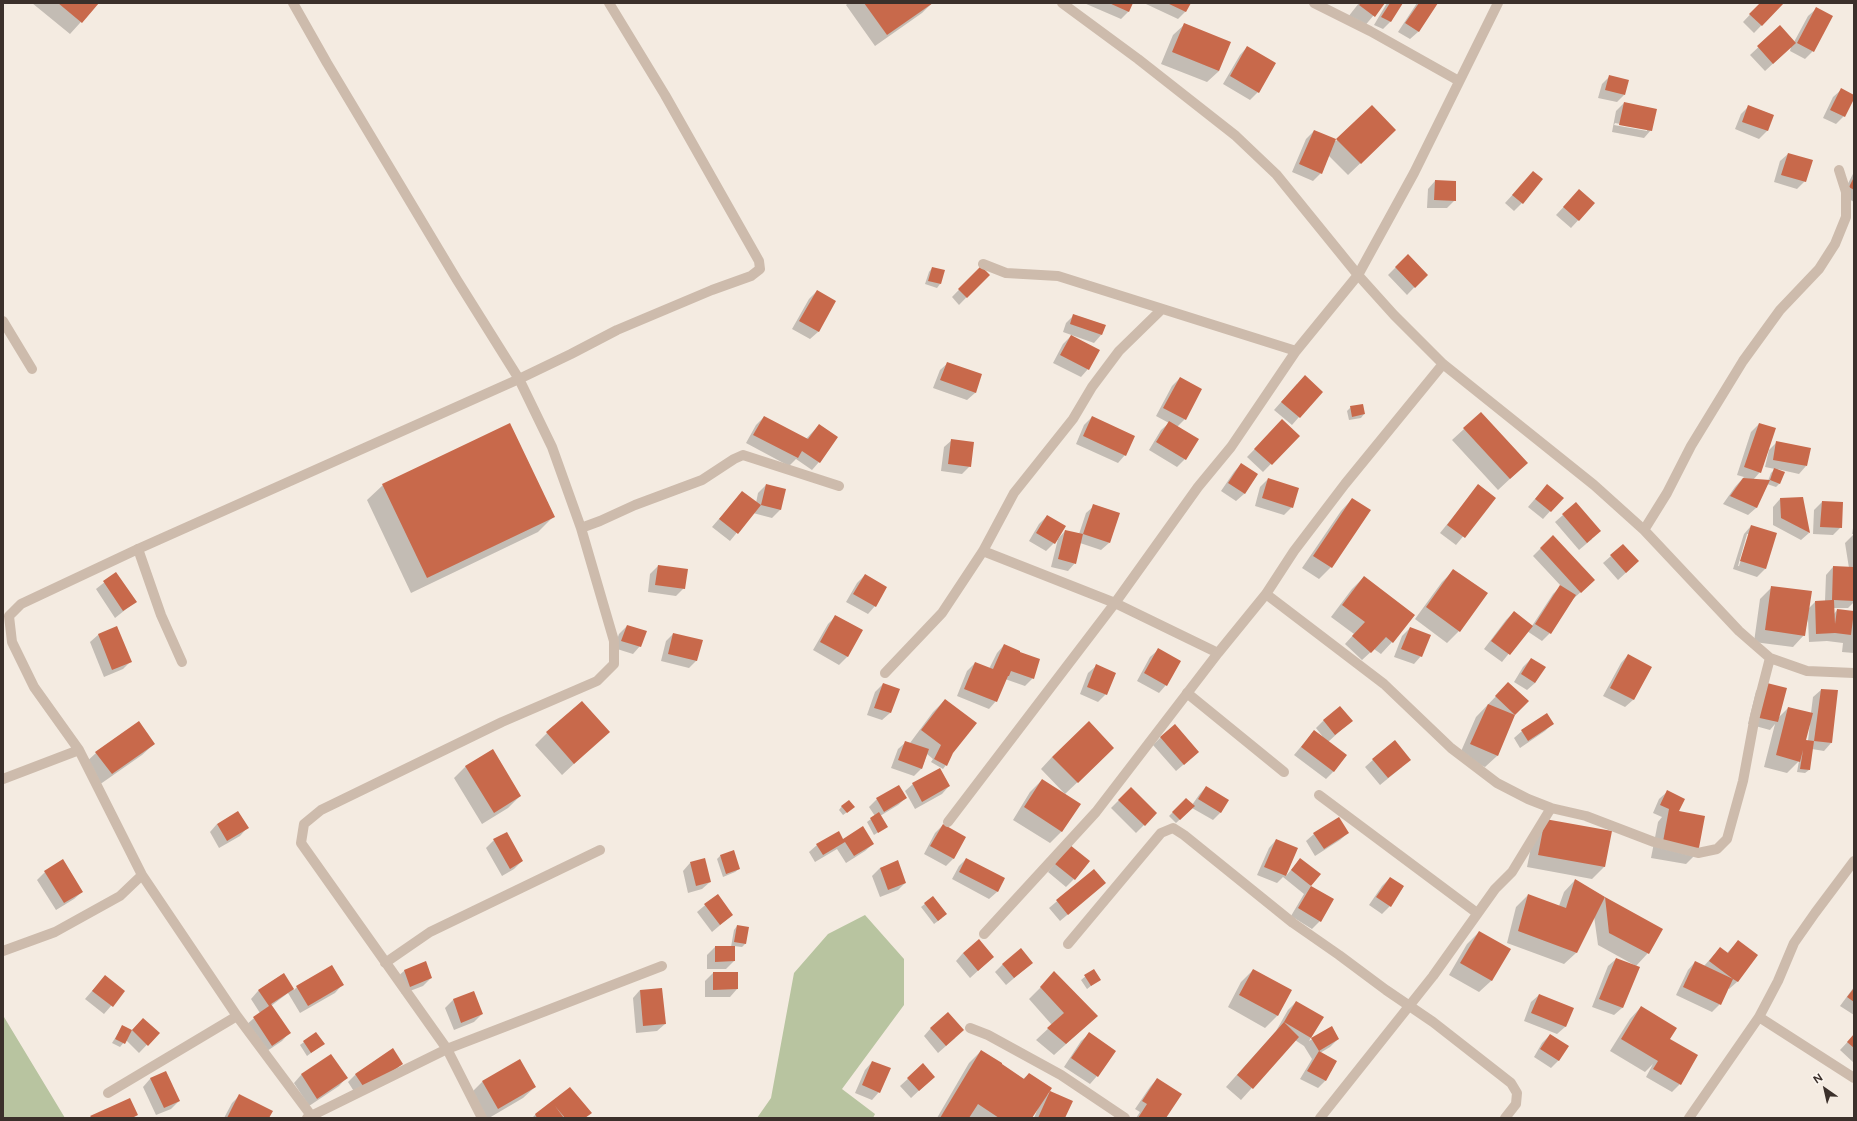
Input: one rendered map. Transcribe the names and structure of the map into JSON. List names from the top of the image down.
{
  "north": "top left"
}
